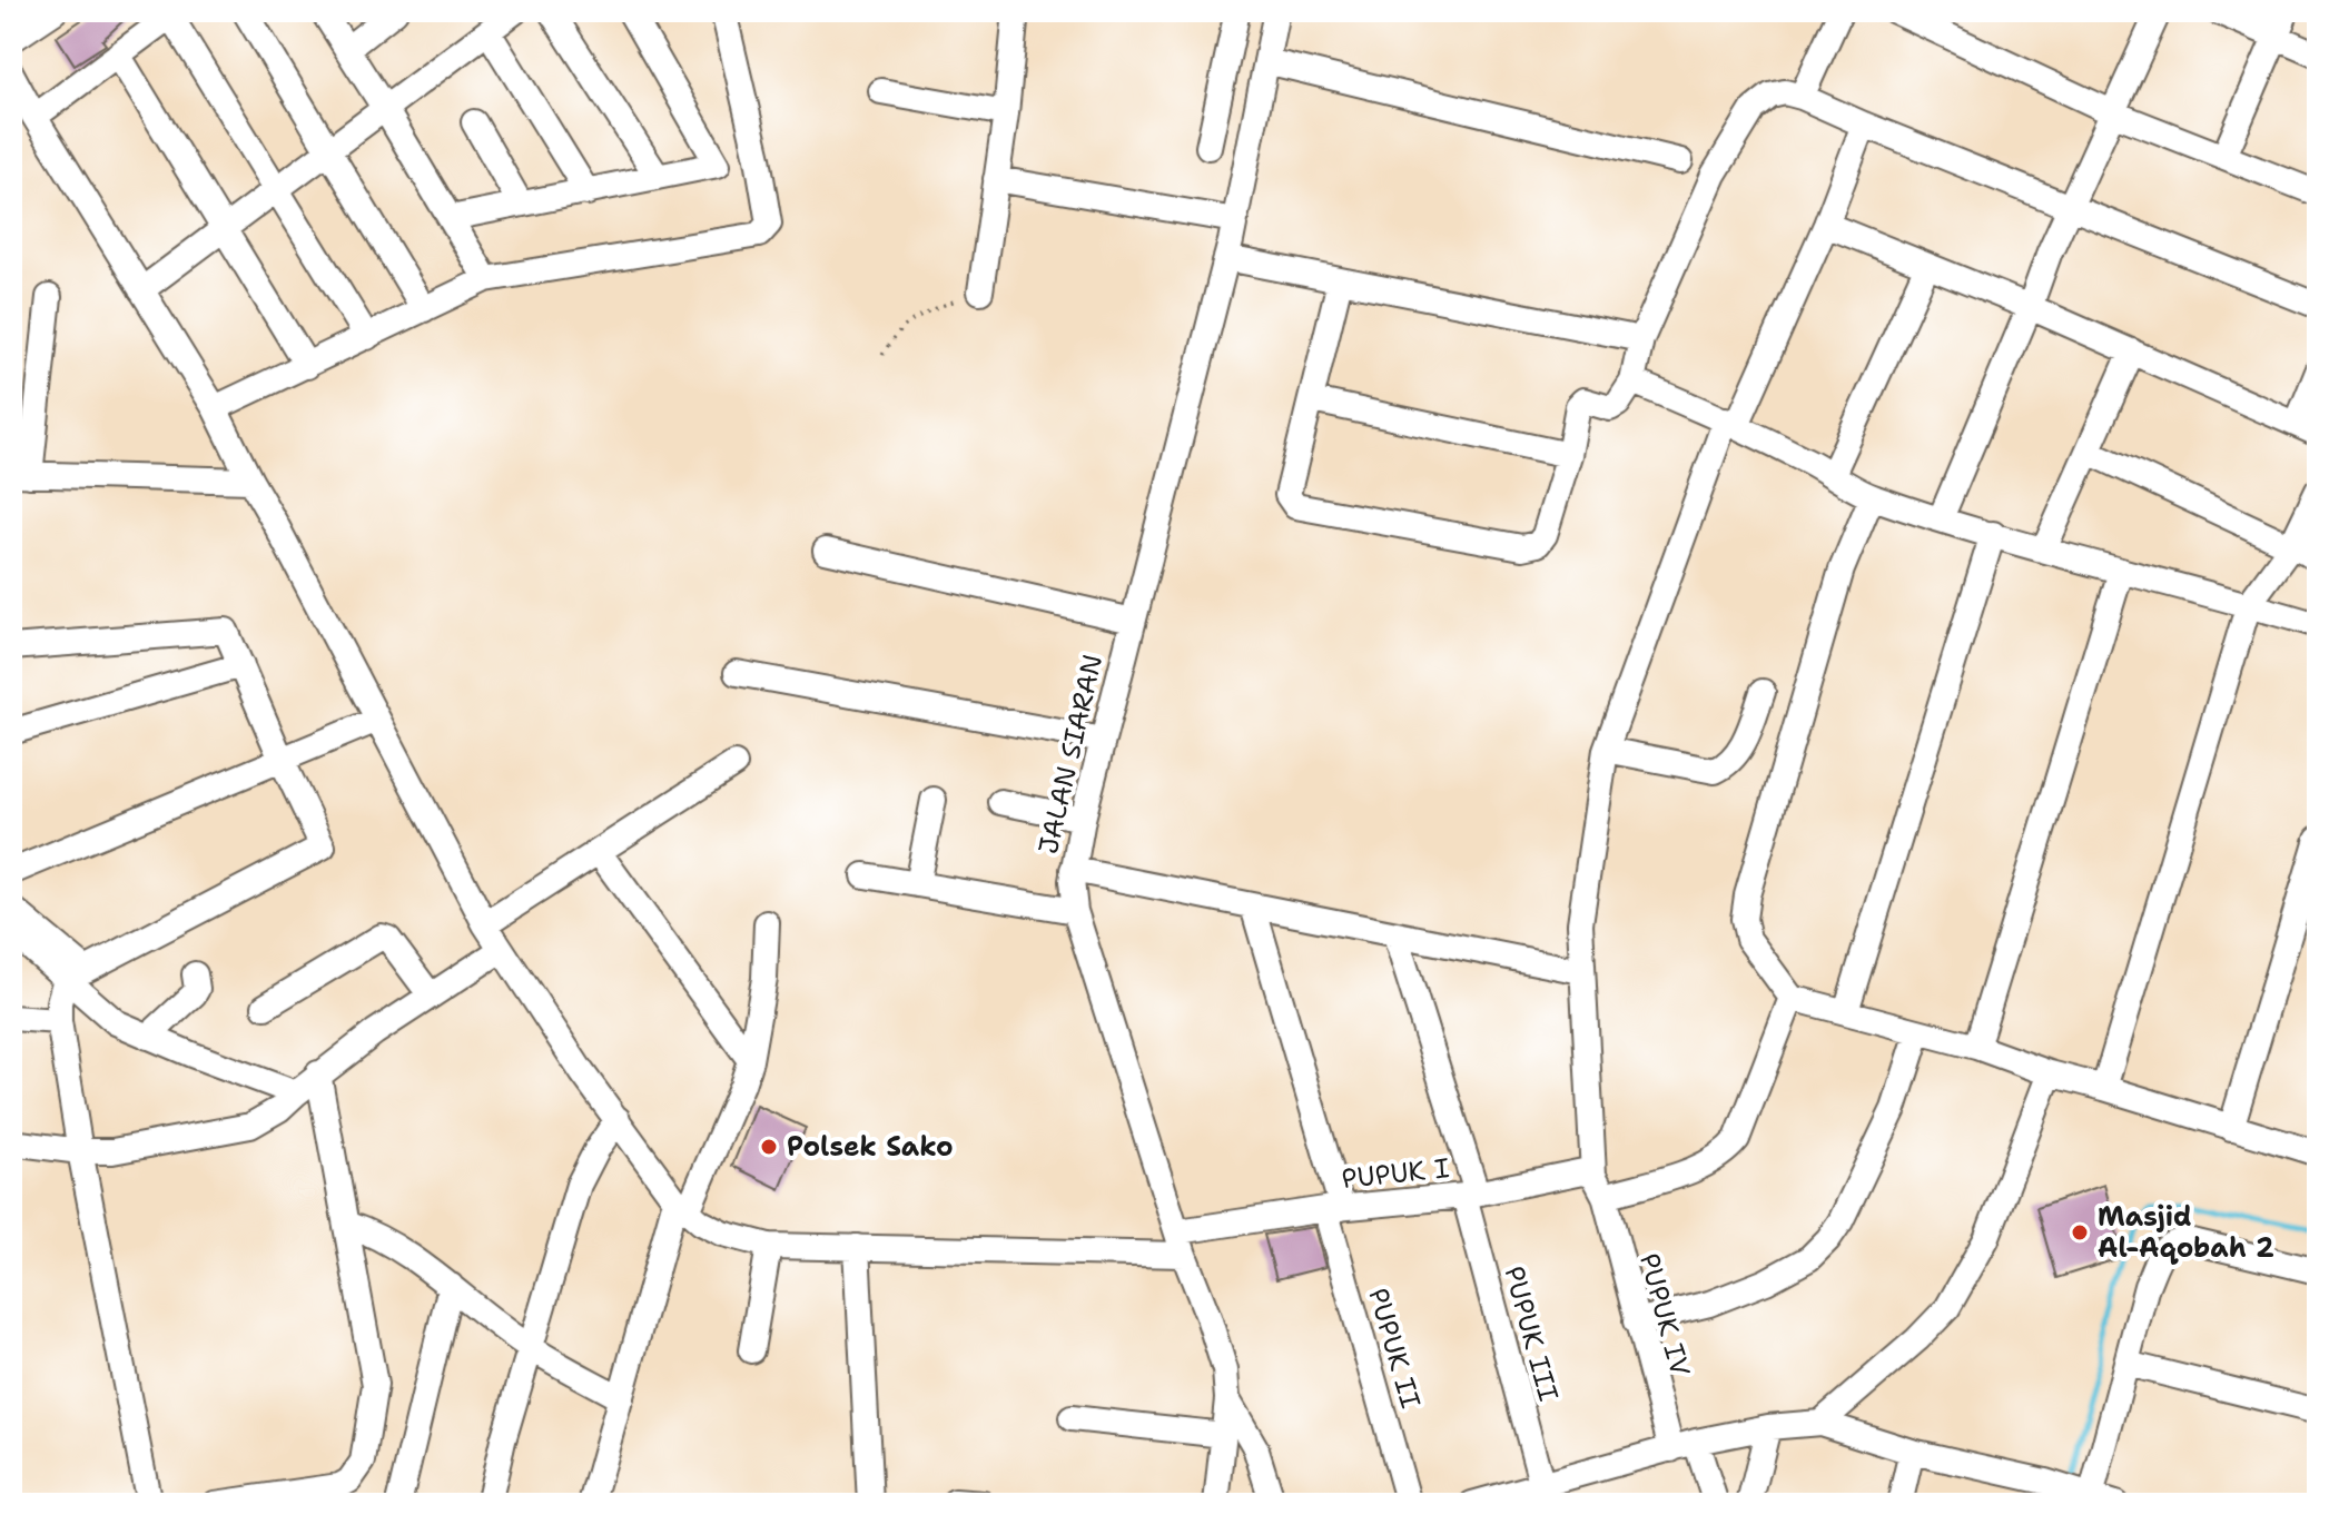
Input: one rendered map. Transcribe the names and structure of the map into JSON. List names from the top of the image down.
{
  "streets": {
    "street": [
      "JALAN SIARAN",
      "PUPUK I",
      "PUPUK IV",
      "PUPUK III",
      "PUPUK II"
    ]
  },
  "crossings": [
    ["JALAN SIARAN", "PUPUK I"],
    ["PUPUK I", "PUPUK IV"],
    ["PUPUK I", "PUPUK III"],
    ["PUPUK I", "PUPUK II"]
  ],
  "places": ["Polsek Sako", "Masjid Al-Aqobah 2"]
}
